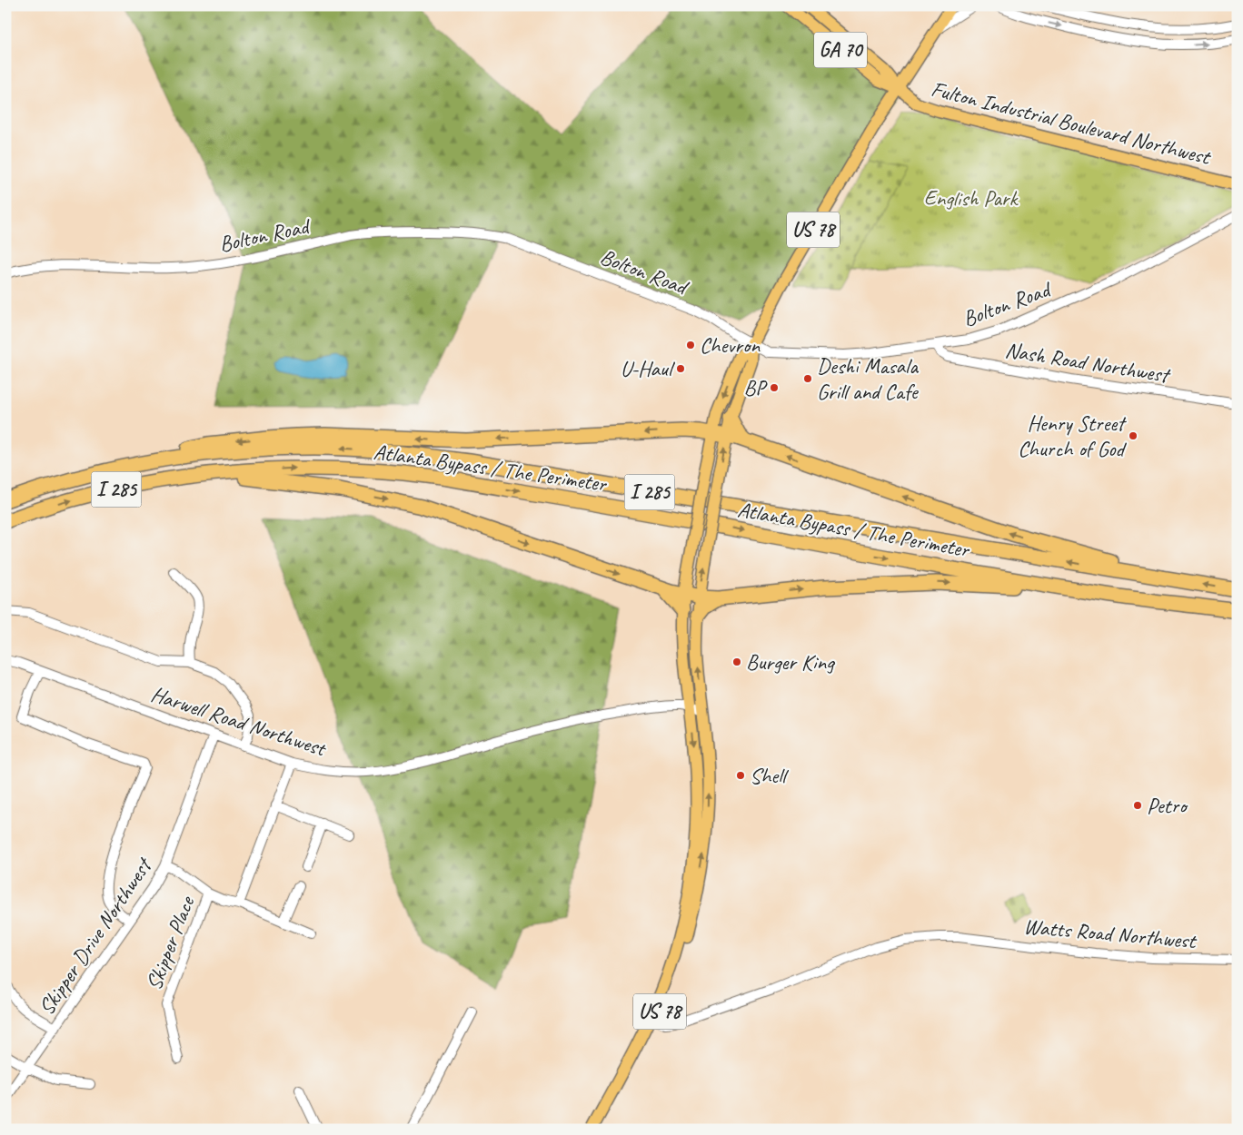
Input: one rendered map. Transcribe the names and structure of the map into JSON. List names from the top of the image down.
{
  "streets": {
    "highway": ["Atlanta Bypass / The Perimeter", "I 285"],
    "main road": ["GA 70", "Fulton Industrial Boulevard Northwest", "US 78"],
    "street": [
      "Bolton Road",
      "Nash Road Northwest",
      "Harwell Road Northwest",
      "Watts Road Northwest",
      "Skipper Drive Northwest",
      "Skipper Place"
    ]
  },
  "crossings": [
    ["Fulton Industrial Boulevard Northwest", "US 78"],
    ["US 78", "Bolton Road"],
    ["US 78", "Harwell Road Northwest"],
    ["US 78", "Watts Road Northwest"],
    ["Bolton Road", "Nash Road Northwest"],
    ["Harwell Road Northwest", "Skipper Drive Northwest"]
  ],
  "parks": ["English Park"],
  "places": [
    "Chevron",
    "U-Haul",
    "Deshi Masala Grill and Cafe",
    "BP",
    "Henry Street Church of God",
    "Burger King",
    "Shell",
    "Petro"
  ]
}
